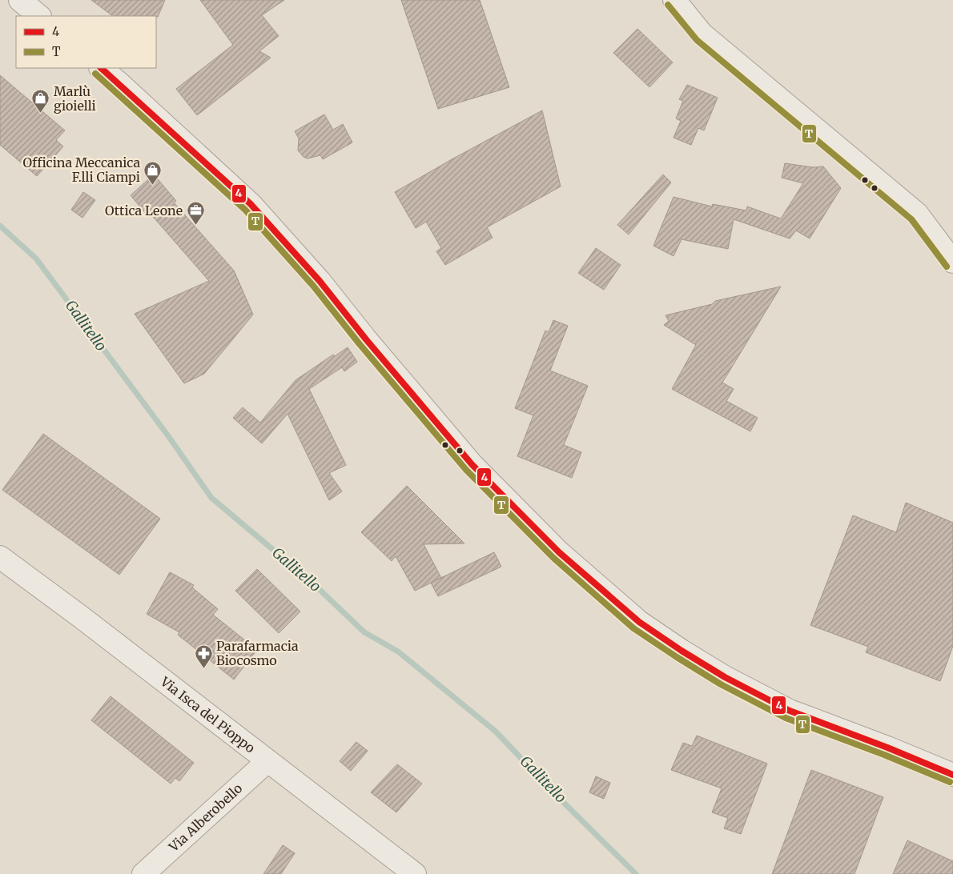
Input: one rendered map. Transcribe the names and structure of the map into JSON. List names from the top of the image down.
{
  "streets": {
    "street": ["Via Isca del Pioppo", "Via Alberobello"]
  },
  "crossings": [
    ["Via Isca del Pioppo", "Via Alberobello"]
  ],
  "water": ["Gallitello"],
  "places": {
    "shop": ["Marlù gioielli", "Officina Meccanica F.lli Ciampi"],
    "office": ["Ottica Leone"],
    "pharmacy": ["Parafarmacia Biocosmo"]
  },
  "lines": ["transit line T", "transit line 4"],
  "legend": ["4", "T"]
}
